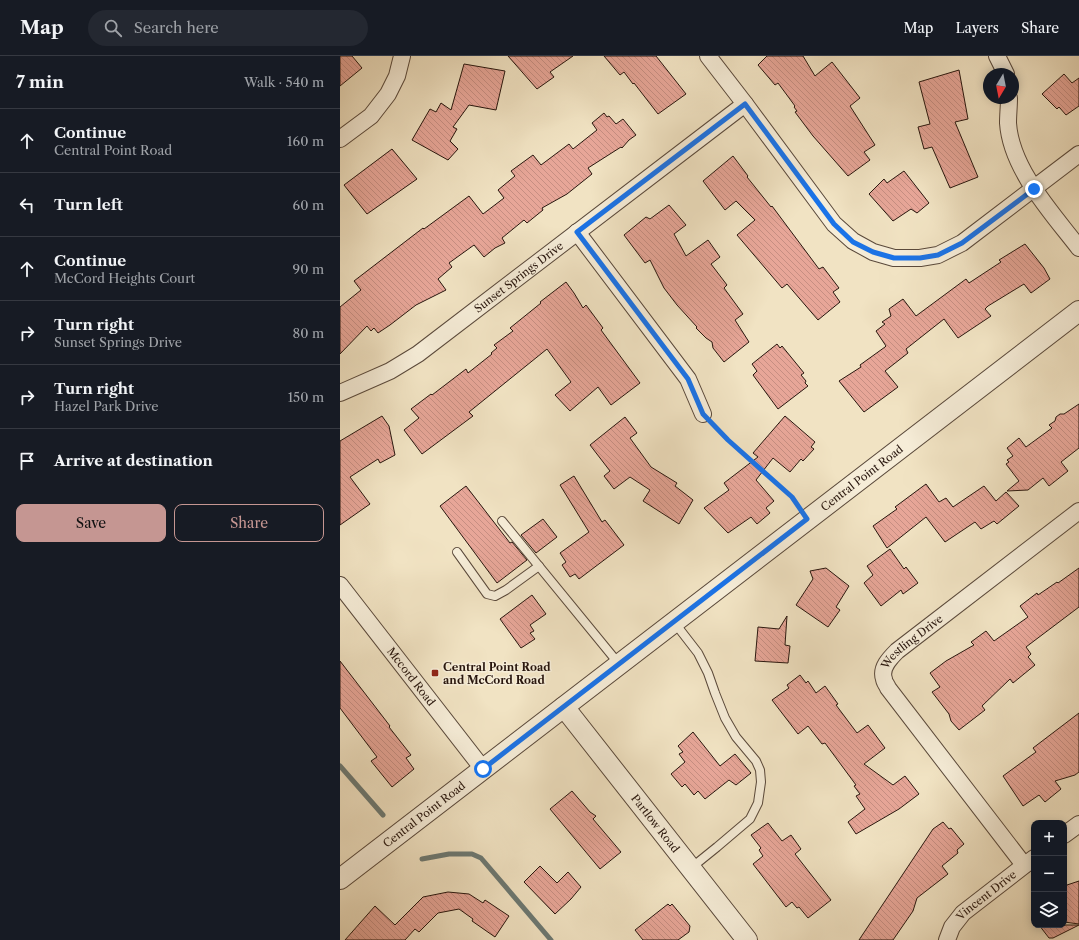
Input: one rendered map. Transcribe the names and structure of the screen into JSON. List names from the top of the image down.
{
  "streets": {
    "street": [
      "Sunset Springs Drive",
      "Central Point Road",
      "Westling Drive",
      "Mccord Road",
      "Partlow Road",
      "Vincent Drive"
    ]
  },
  "crossings": [
    ["Central Point Road", "Mccord Road"],
    ["Central Point Road", "Partlow Road"],
    ["Westling Drive", "Vincent Drive"]
  ],
  "places": {
    "transit": ["Central Point Road and McCord Road"]
  },
  "north": "bottom",
  "page": {
    "header": "Map",
    "search": "Search here",
    "nav": ["Map", "Layers", "Share"],
    "heading": ["7 min", "Walk · 540 m"],
    "list": [
      ["Continue", "Central Point Road", "160 m"],
      ["Turn left", "60 m"],
      ["Continue", "McCord Heights Court", "90 m"],
      ["Turn right", "Sunset Springs Drive", "80 m"],
      ["Turn right", "Hazel Park Drive", "150 m"],
      "Arrive at destination"
    ],
    "buttons": ["Save", "Share"],
    "map_buttons": ["+", "−"]
  }
}
